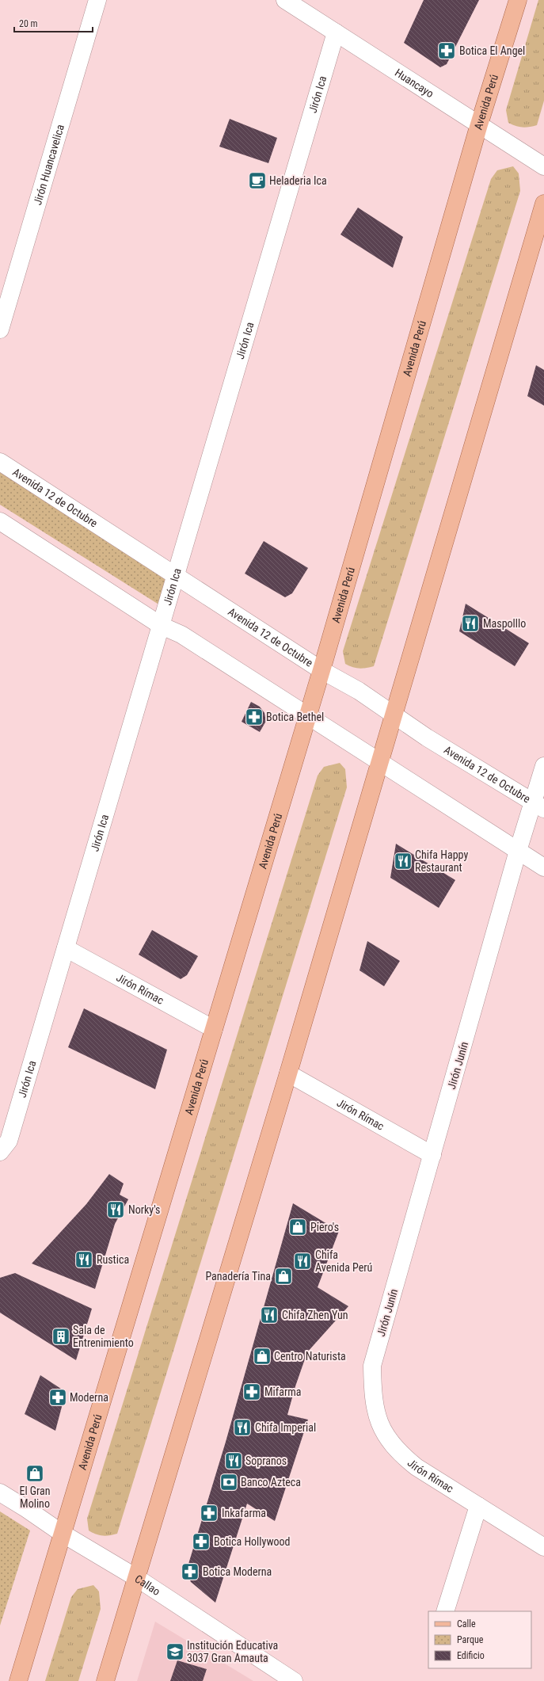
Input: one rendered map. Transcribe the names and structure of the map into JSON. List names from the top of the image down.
{
  "streets": {
    "main road": ["Avenida Perú"],
    "street": [
      "Huancayo",
      "Jirón Ica",
      "Jirón Huancavelica",
      "Avenida 12 de Octubre",
      "Jirón Rímac",
      "Jirón Junín",
      "Callao"
    ]
  },
  "crossings": [
    ["Huancayo", "Jirón Ica"],
    ["Huancayo", "Avenida Perú"],
    ["Jirón Ica", "Avenida 12 de Octubre"],
    ["Jirón Ica", "Jirón Rímac"],
    ["Avenida Perú", "Avenida 12 de Octubre"],
    ["Avenida Perú", "Jirón Rímac"],
    ["Avenida Perú", "Callao"],
    ["Avenida 12 de Octubre", "Jirón Junín"],
    ["Jirón Rímac", "Jirón Junín"]
  ],
  "places": {
    "pharmacy": [
      "Botica El Angel",
      "Botica Bethel",
      "Mifarma",
      "Moderna",
      "Inkafarma",
      "Botica Hollywood",
      "Botica Moderna"
    ],
    "cafe": ["Heladeria Ica"],
    "restaurant": [
      "Maspolllo",
      "Chifa Happy Restaurant",
      "Norky's",
      "Rustica",
      "Chifa Avenida Perú",
      "Chifa Zhen Yun",
      "Chifa Imperial",
      "Sopranos"
    ],
    "shop": [
      "Piero's",
      "Panadería Tina",
      "Centro Naturista",
      "El Gran Molino"
    ],
    "building": ["Sala de Entrenimiento"],
    "bank": ["Banco Azteca"],
    "school or university": ["Institución Educativa 3037 Gran Amauta"]
  },
  "legend": ["Calle", "Parque", "Edificio"],
  "scale_bar": "20 m"
}
